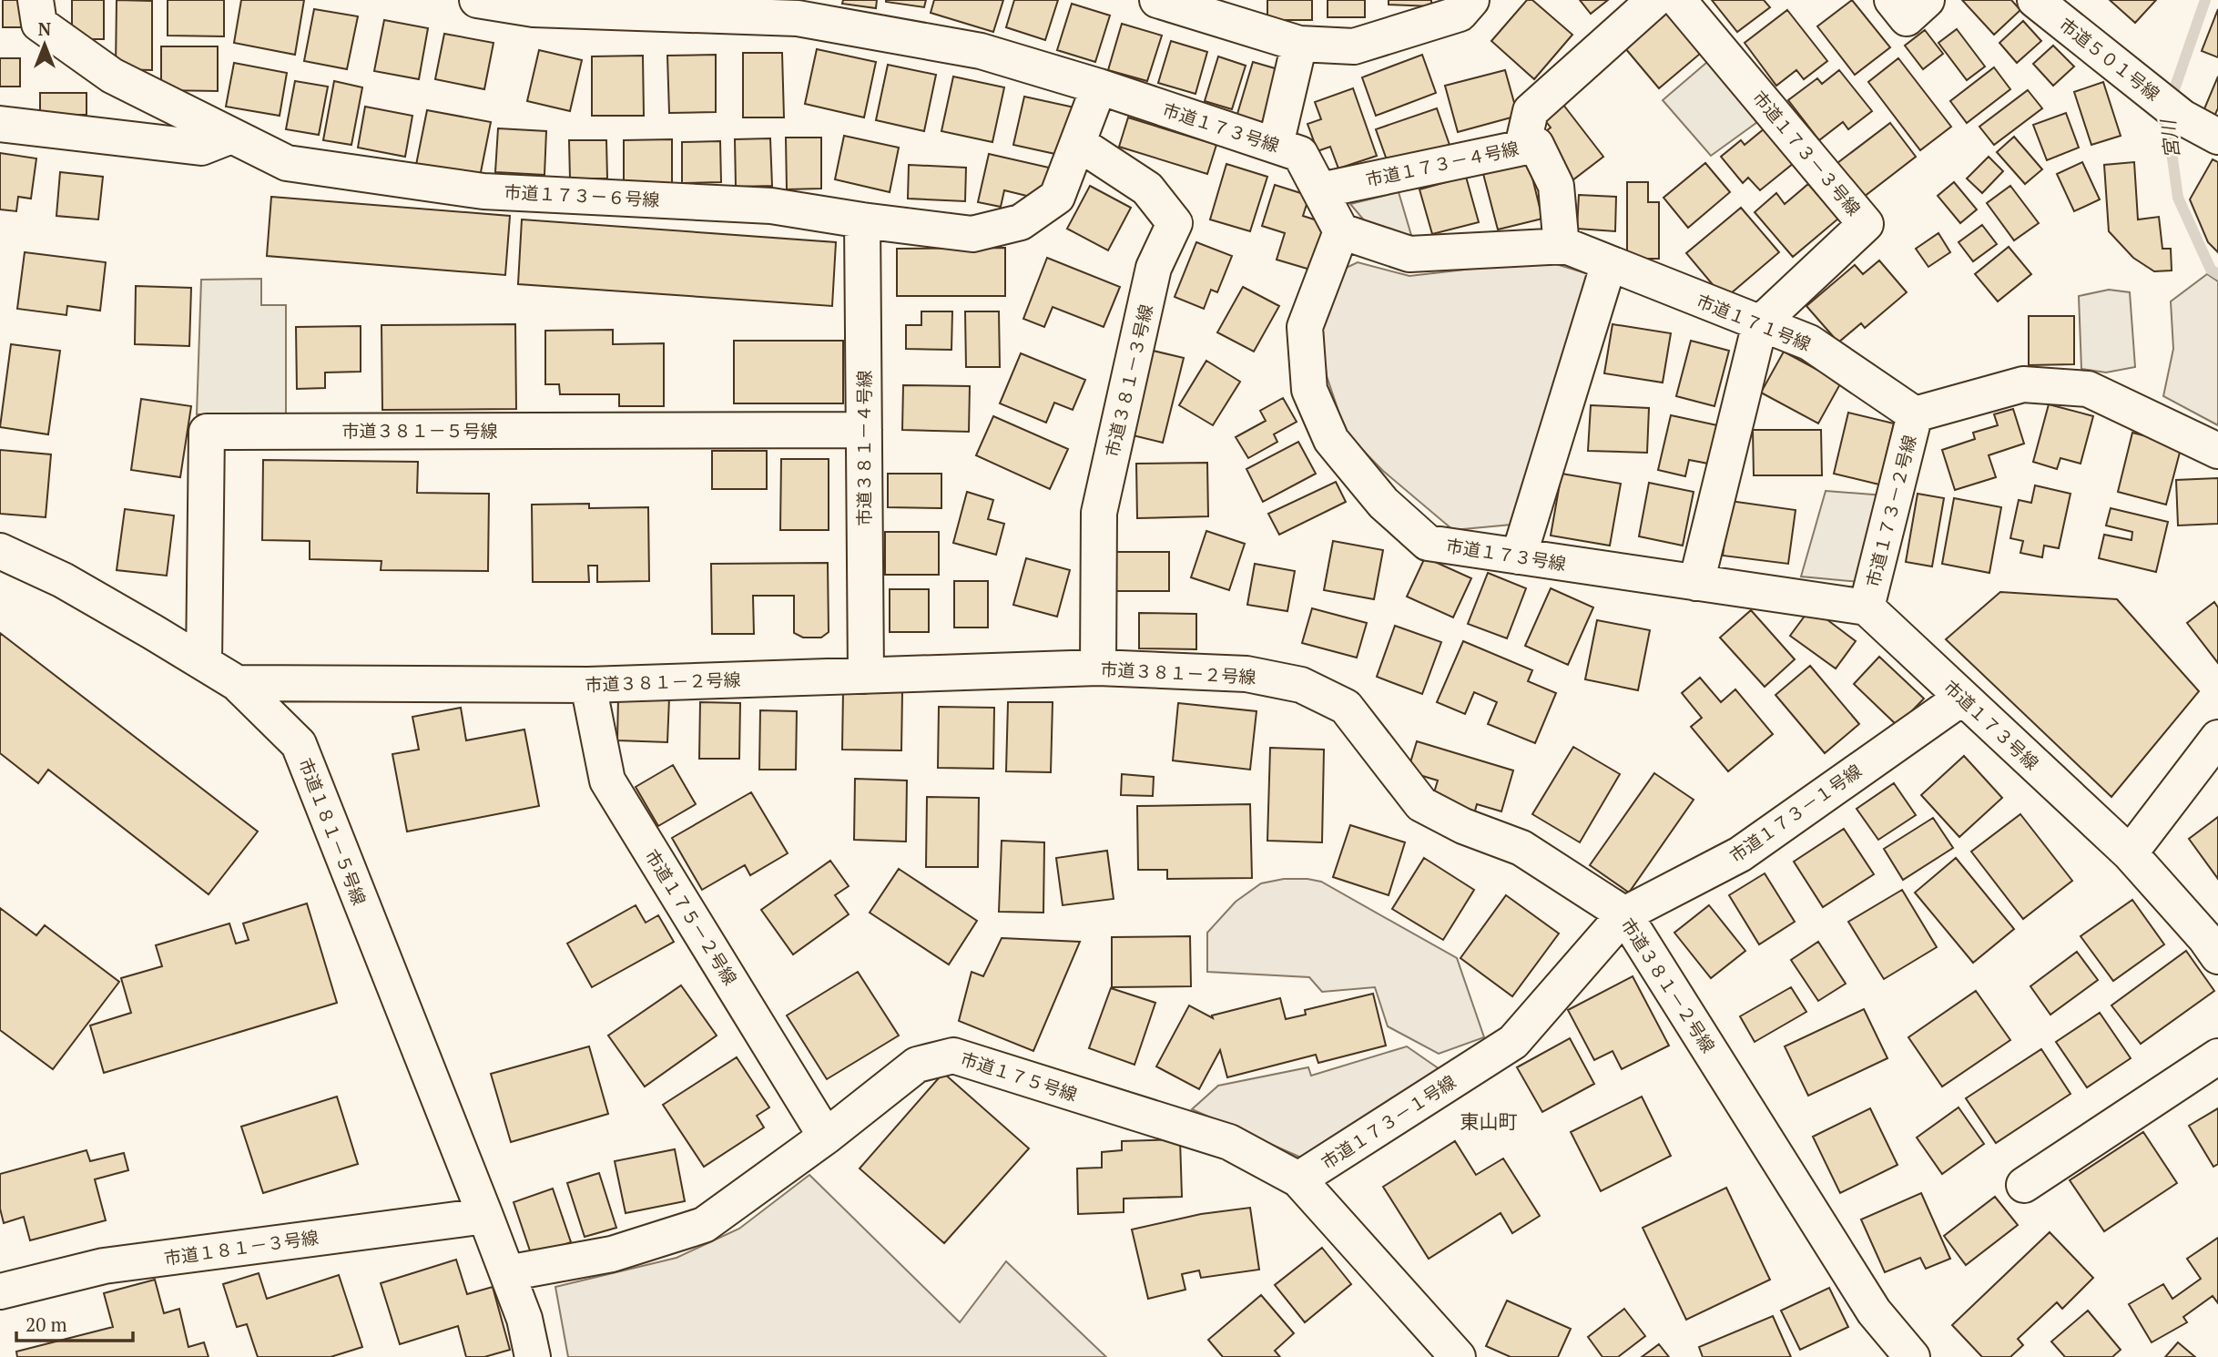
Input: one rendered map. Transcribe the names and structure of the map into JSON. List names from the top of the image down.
{
  "streets": {
    "street": [
      "市道５０１号線",
      "市道１７３号線",
      "市道１７３－３号線",
      "市道１７３－４号線",
      "市道１７３－６号線",
      "市道１７１号線",
      "市道３８１－３号線",
      "市道３８１－５号線",
      "市道３８１－４号線",
      "市道１７３－２号線",
      "市道３８１－２号線",
      "市道１７３－１号線",
      "市道１８１－５号線",
      "市道１７５－２号線",
      "市道１７５号線",
      "市道１８１－３号線"
    ]
  },
  "crossings": [
    ["市道１７３号線", "市道１７３－４号線"],
    ["市道１７３号線", "市道１７３－６号線"],
    ["市道１７３号線", "市道１７１号線"],
    ["市道１７３号線", "市道１７３－２号線"],
    ["市道１７３号線", "市道１７３－１号線"],
    ["市道１７３－３号線", "市道１７１号線"],
    ["市道１７３－４号線", "市道１７１号線"],
    ["市道１７３－６号線", "市道３８１－３号線"],
    ["市道１７３－６号線", "市道３８１－４号線"],
    ["市道１７１号線", "市道１７３－２号線"],
    ["市道３８１－３号線", "市道３８１－２号線"],
    ["市道３８１－５号線", "市道３８１－４号線"],
    ["市道３８１－５号線", "市道１８１－５号線"],
    ["市道３８１－４号線", "市道３８１－２号線"],
    ["市道３８１－２号線", "市道１７３－１号線"],
    ["市道３８１－２号線", "市道１８１－５号線"],
    ["市道３８１－２号線", "市道１７５－２号線"],
    ["市道１７３－１号線", "市道１７５号線"],
    ["市道１８１－５号線", "市道１７５号線"],
    ["市道１８１－５号線", "市道１８１－３号線"],
    ["市道１７５－２号線", "市道１７５号線"]
  ],
  "districts": ["東山町"],
  "water": ["宮川"],
  "scale_bar": "20 m",
  "north": "top"
}
